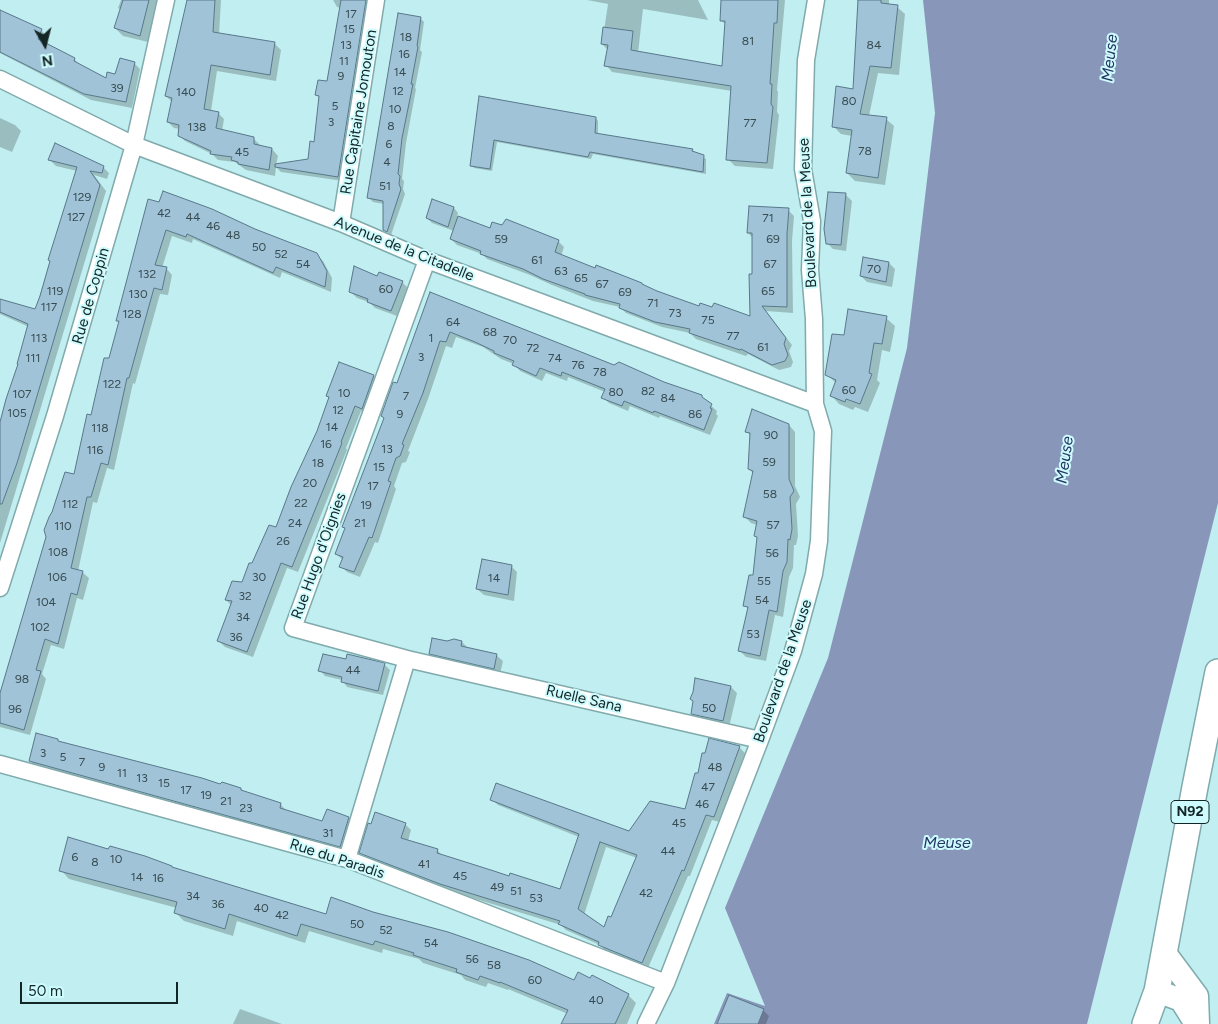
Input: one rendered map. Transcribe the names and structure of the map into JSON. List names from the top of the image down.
{
  "streets": {
    "main road": ["N92"],
    "street": [
      "Rue Capitaine Jomouton",
      "Boulevard de la Meuse",
      "Avenue de la Citadelle",
      "Rue de Coppin",
      "Rue Hugo d'Oignies",
      "Ruelle Sana",
      "Rue du Paradis"
    ]
  },
  "crossings": [
    ["Rue Capitaine Jomouton", "Avenue de la Citadelle"],
    ["Boulevard de la Meuse", "Avenue de la Citadelle"],
    ["Boulevard de la Meuse", "Ruelle Sana"],
    ["Boulevard de la Meuse", "Rue du Paradis"],
    ["Avenue de la Citadelle", "Rue de Coppin"],
    ["Avenue de la Citadelle", "Rue Hugo d'Oignies"],
    ["Rue Hugo d'Oignies", "Ruelle Sana"]
  ],
  "water": ["Meuse"],
  "house_numbers": [
    "17",
    "15",
    "18",
    "81",
    "13",
    "84",
    "16",
    "11",
    "14",
    "9",
    "39",
    "12",
    "140",
    "80",
    "5",
    "10",
    "3",
    "77",
    "8",
    "138",
    "6",
    "78",
    "45",
    "4",
    "51",
    "129",
    "42",
    "127",
    "44",
    "71",
    "46",
    "48",
    "59",
    "69",
    "50",
    "52",
    "61",
    "54",
    "67",
    "70",
    "63",
    "132",
    "65",
    "67",
    "60",
    "119",
    "65",
    "69",
    "130",
    "71",
    "117",
    "73",
    "128",
    "75",
    "64",
    "68",
    "77",
    "113",
    "1",
    "70",
    "61",
    "72",
    "3",
    "111",
    "74",
    "76",
    "78",
    "122",
    "60",
    "82",
    "80",
    "10",
    "107",
    "7",
    "84",
    "12",
    "105",
    "9",
    "86",
    "14",
    "118",
    "90",
    "16",
    "13",
    "116",
    "59",
    "18",
    "15",
    "20",
    "17",
    "58",
    "22",
    "112",
    "19",
    "24",
    "21",
    "57",
    "110",
    "26",
    "108",
    "56",
    "106",
    "30",
    "14",
    "55",
    "32",
    "54",
    "104",
    "34",
    "102",
    "53",
    "36",
    "44",
    "98",
    "50",
    "96",
    "3",
    "5",
    "7",
    "9",
    "48",
    "11",
    "13",
    "15",
    "47",
    "17",
    "19",
    "21",
    "46",
    "23",
    "45",
    "31",
    "44",
    "6",
    "10",
    "8",
    "41",
    "45",
    "14",
    "16",
    "49",
    "51",
    "42",
    "34",
    "53",
    "36",
    "40",
    "42",
    "50",
    "52",
    "54",
    "56",
    "58",
    "60",
    "40"
  ],
  "scale_bar": "50 m",
  "north": "bottom"
}
